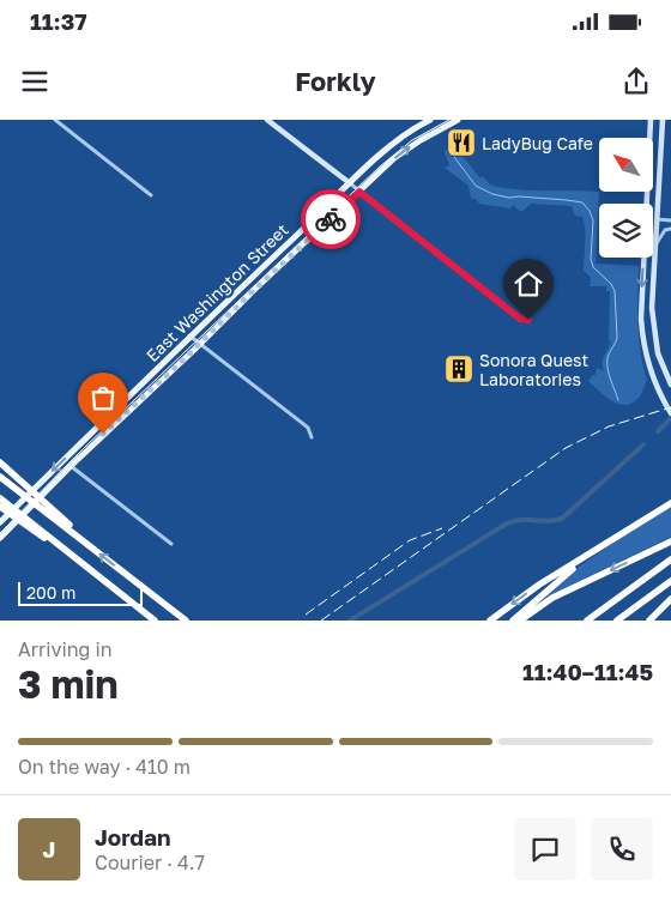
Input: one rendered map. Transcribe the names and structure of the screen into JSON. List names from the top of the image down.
{
  "streets": {
    "main road": ["East Washington Street"]
  },
  "places": {
    "restaurant": ["LadyBug Cafe"],
    "building": ["Sonora Quest Laboratories"]
  },
  "scale_bar": "200 m",
  "north": "top left",
  "page": {
    "status": "11:37",
    "header": "Forkly",
    "scale": "200 m",
    "heading": ["3 min", "Arriving in", "11:40–11:45"],
    "panel": ["Jordan", "Courier · 4.7"],
    "bar": "On the way · 410 m",
    "round": "J"
  }
}
